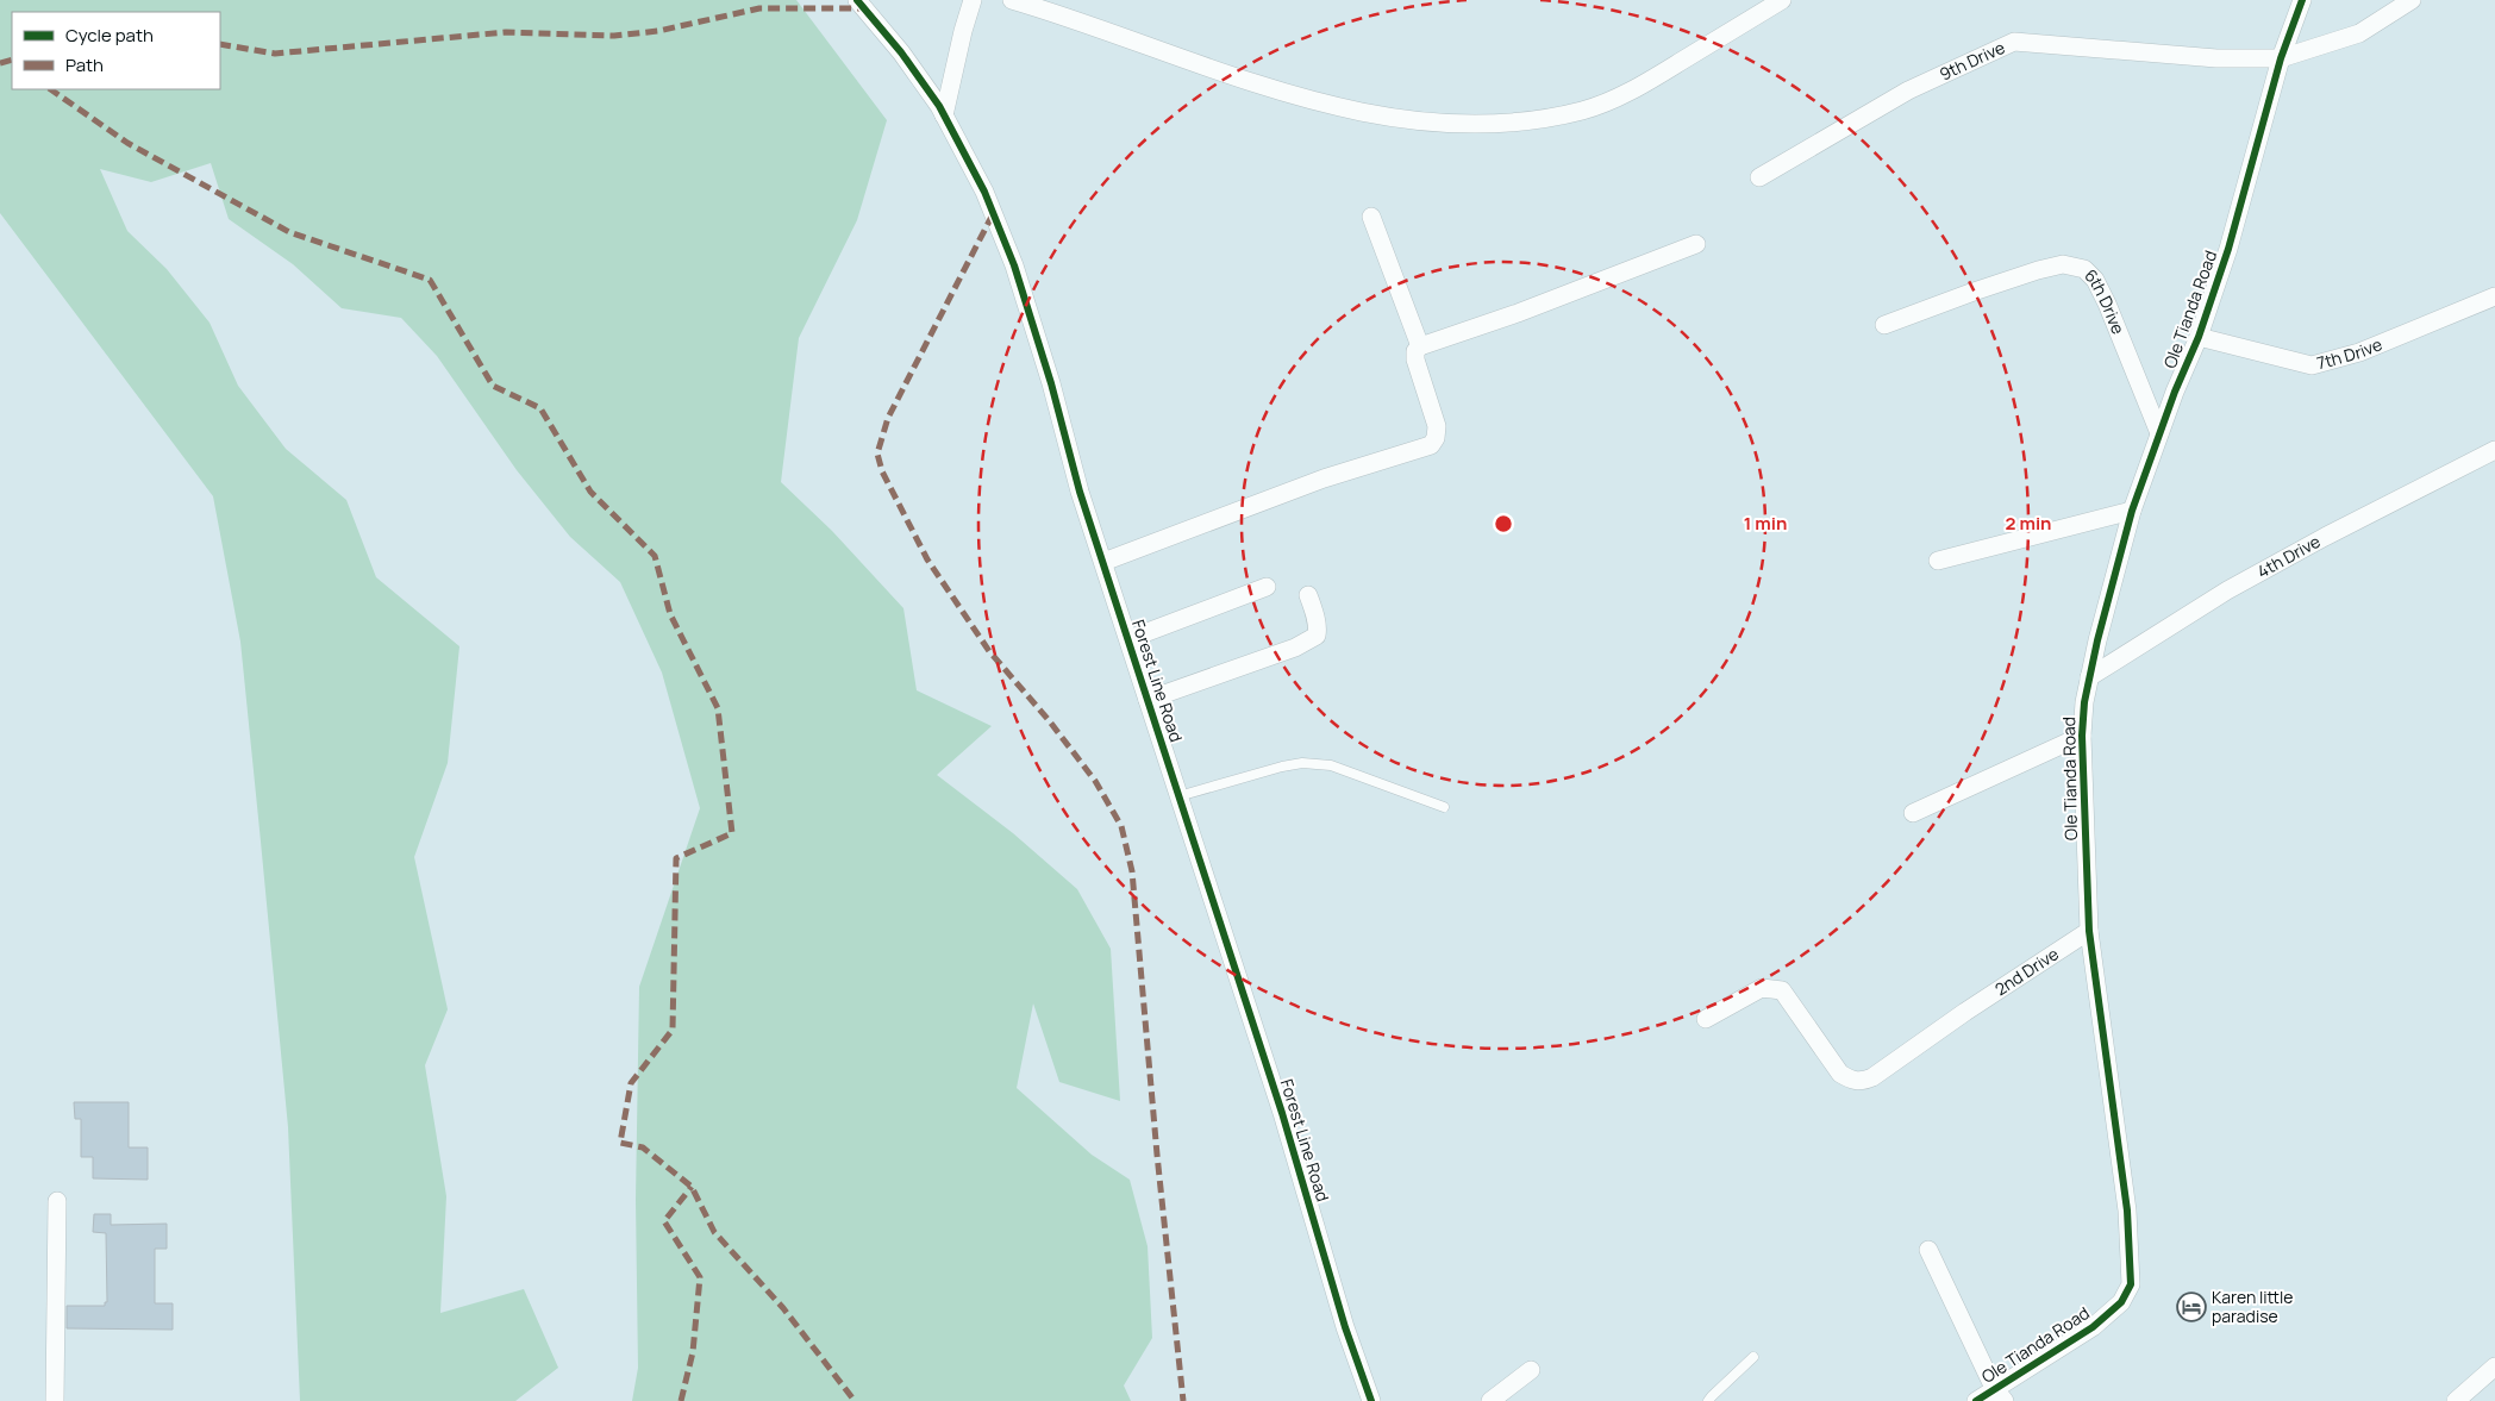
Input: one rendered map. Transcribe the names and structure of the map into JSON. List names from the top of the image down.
{
  "streets": {
    "street": [
      "9th Drive",
      "6th Drive",
      "Ole Tianda Road",
      "7th Drive",
      "4th Drive",
      "Forest Line Road",
      "2nd Drive"
    ]
  },
  "crossings": [
    ["9th Drive", "Ole Tianda Road"],
    ["6th Drive", "Ole Tianda Road"],
    ["Ole Tianda Road", "7th Drive"],
    ["Ole Tianda Road", "4th Drive"],
    ["Ole Tianda Road", "2nd Drive"]
  ],
  "places": {
    "hotel": ["Karen little paradise"]
  },
  "legend": ["Cycle path", "Path"],
  "rings": ["1 min", "2 min"]
}
